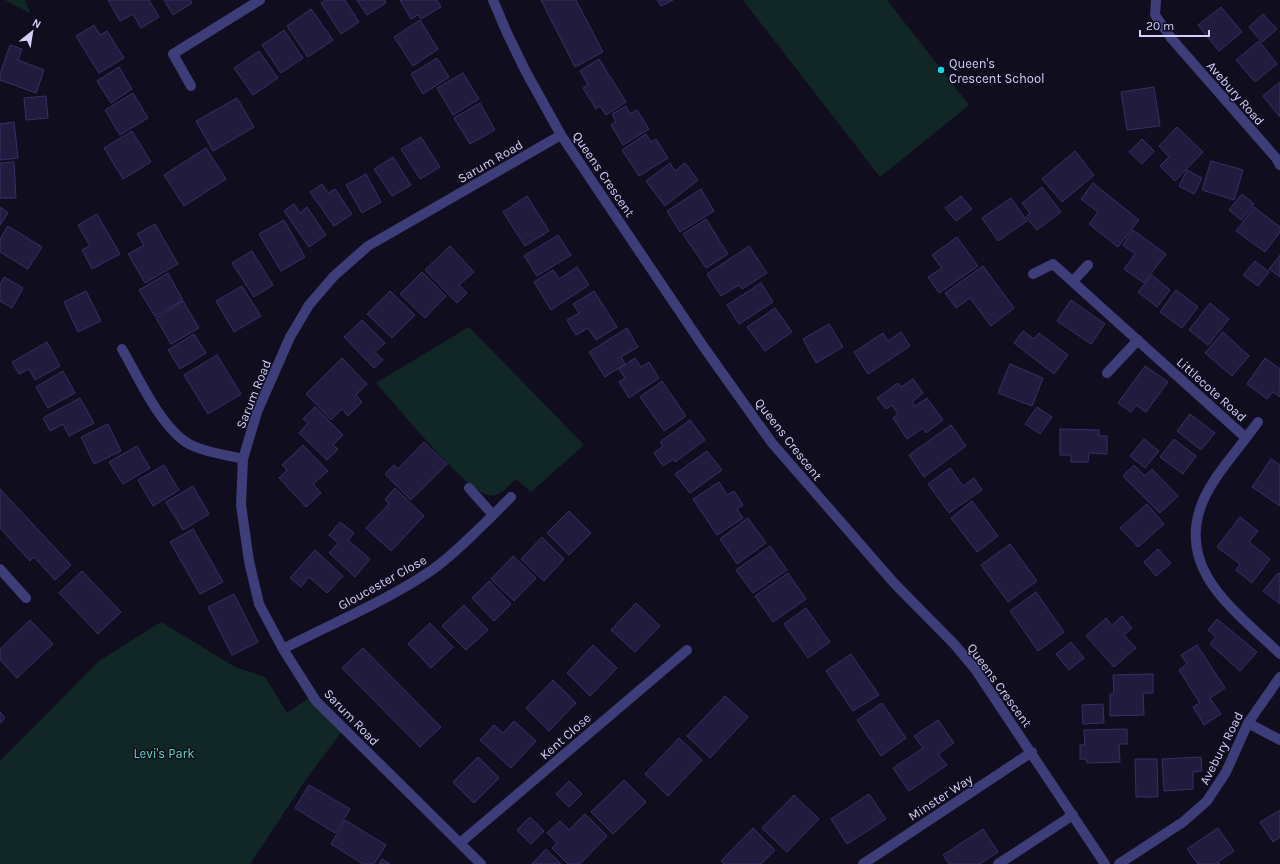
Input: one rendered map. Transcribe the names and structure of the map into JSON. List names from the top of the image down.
{
  "streets": {
    "street": [
      "Avebury Road",
      "Sarum Road",
      "Queens Crescent",
      "Littlecote Road",
      "Gloucester Close",
      "Kent Close",
      "Minster Way"
    ]
  },
  "crossings": [
    ["Sarum Road", "Queens Crescent"],
    ["Sarum Road", "Gloucester Close"],
    ["Sarum Road", "Kent Close"],
    ["Queens Crescent", "Minster Way"]
  ],
  "parks": ["Levi's Park"],
  "places": ["Queen's Crescent School"],
  "scale_bar": "20 m",
  "north": "top right"
}
